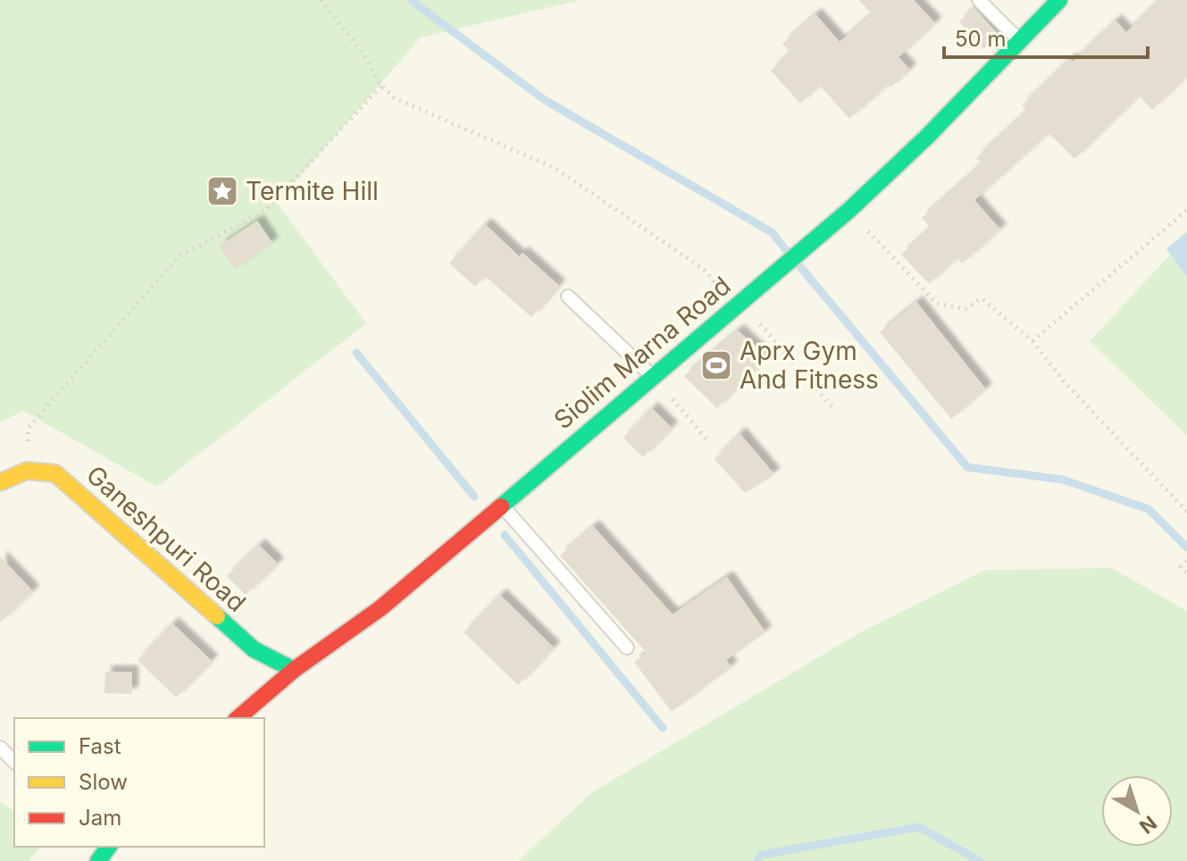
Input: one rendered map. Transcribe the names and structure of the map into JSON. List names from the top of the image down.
{
  "streets": {
    "main road": ["Siolim Marna Road", "Ganeshpuri Road"]
  },
  "crossings": [
    ["Siolim Marna Road", "Ganeshpuri Road"]
  ],
  "places": {
    "place": ["Termite Hill"],
    "sports": ["Aprx Gym And Fitness"]
  },
  "legend": ["Fast", "Slow", "Jam"],
  "scale_bar": "50 m",
  "north": "bottom right"
}
